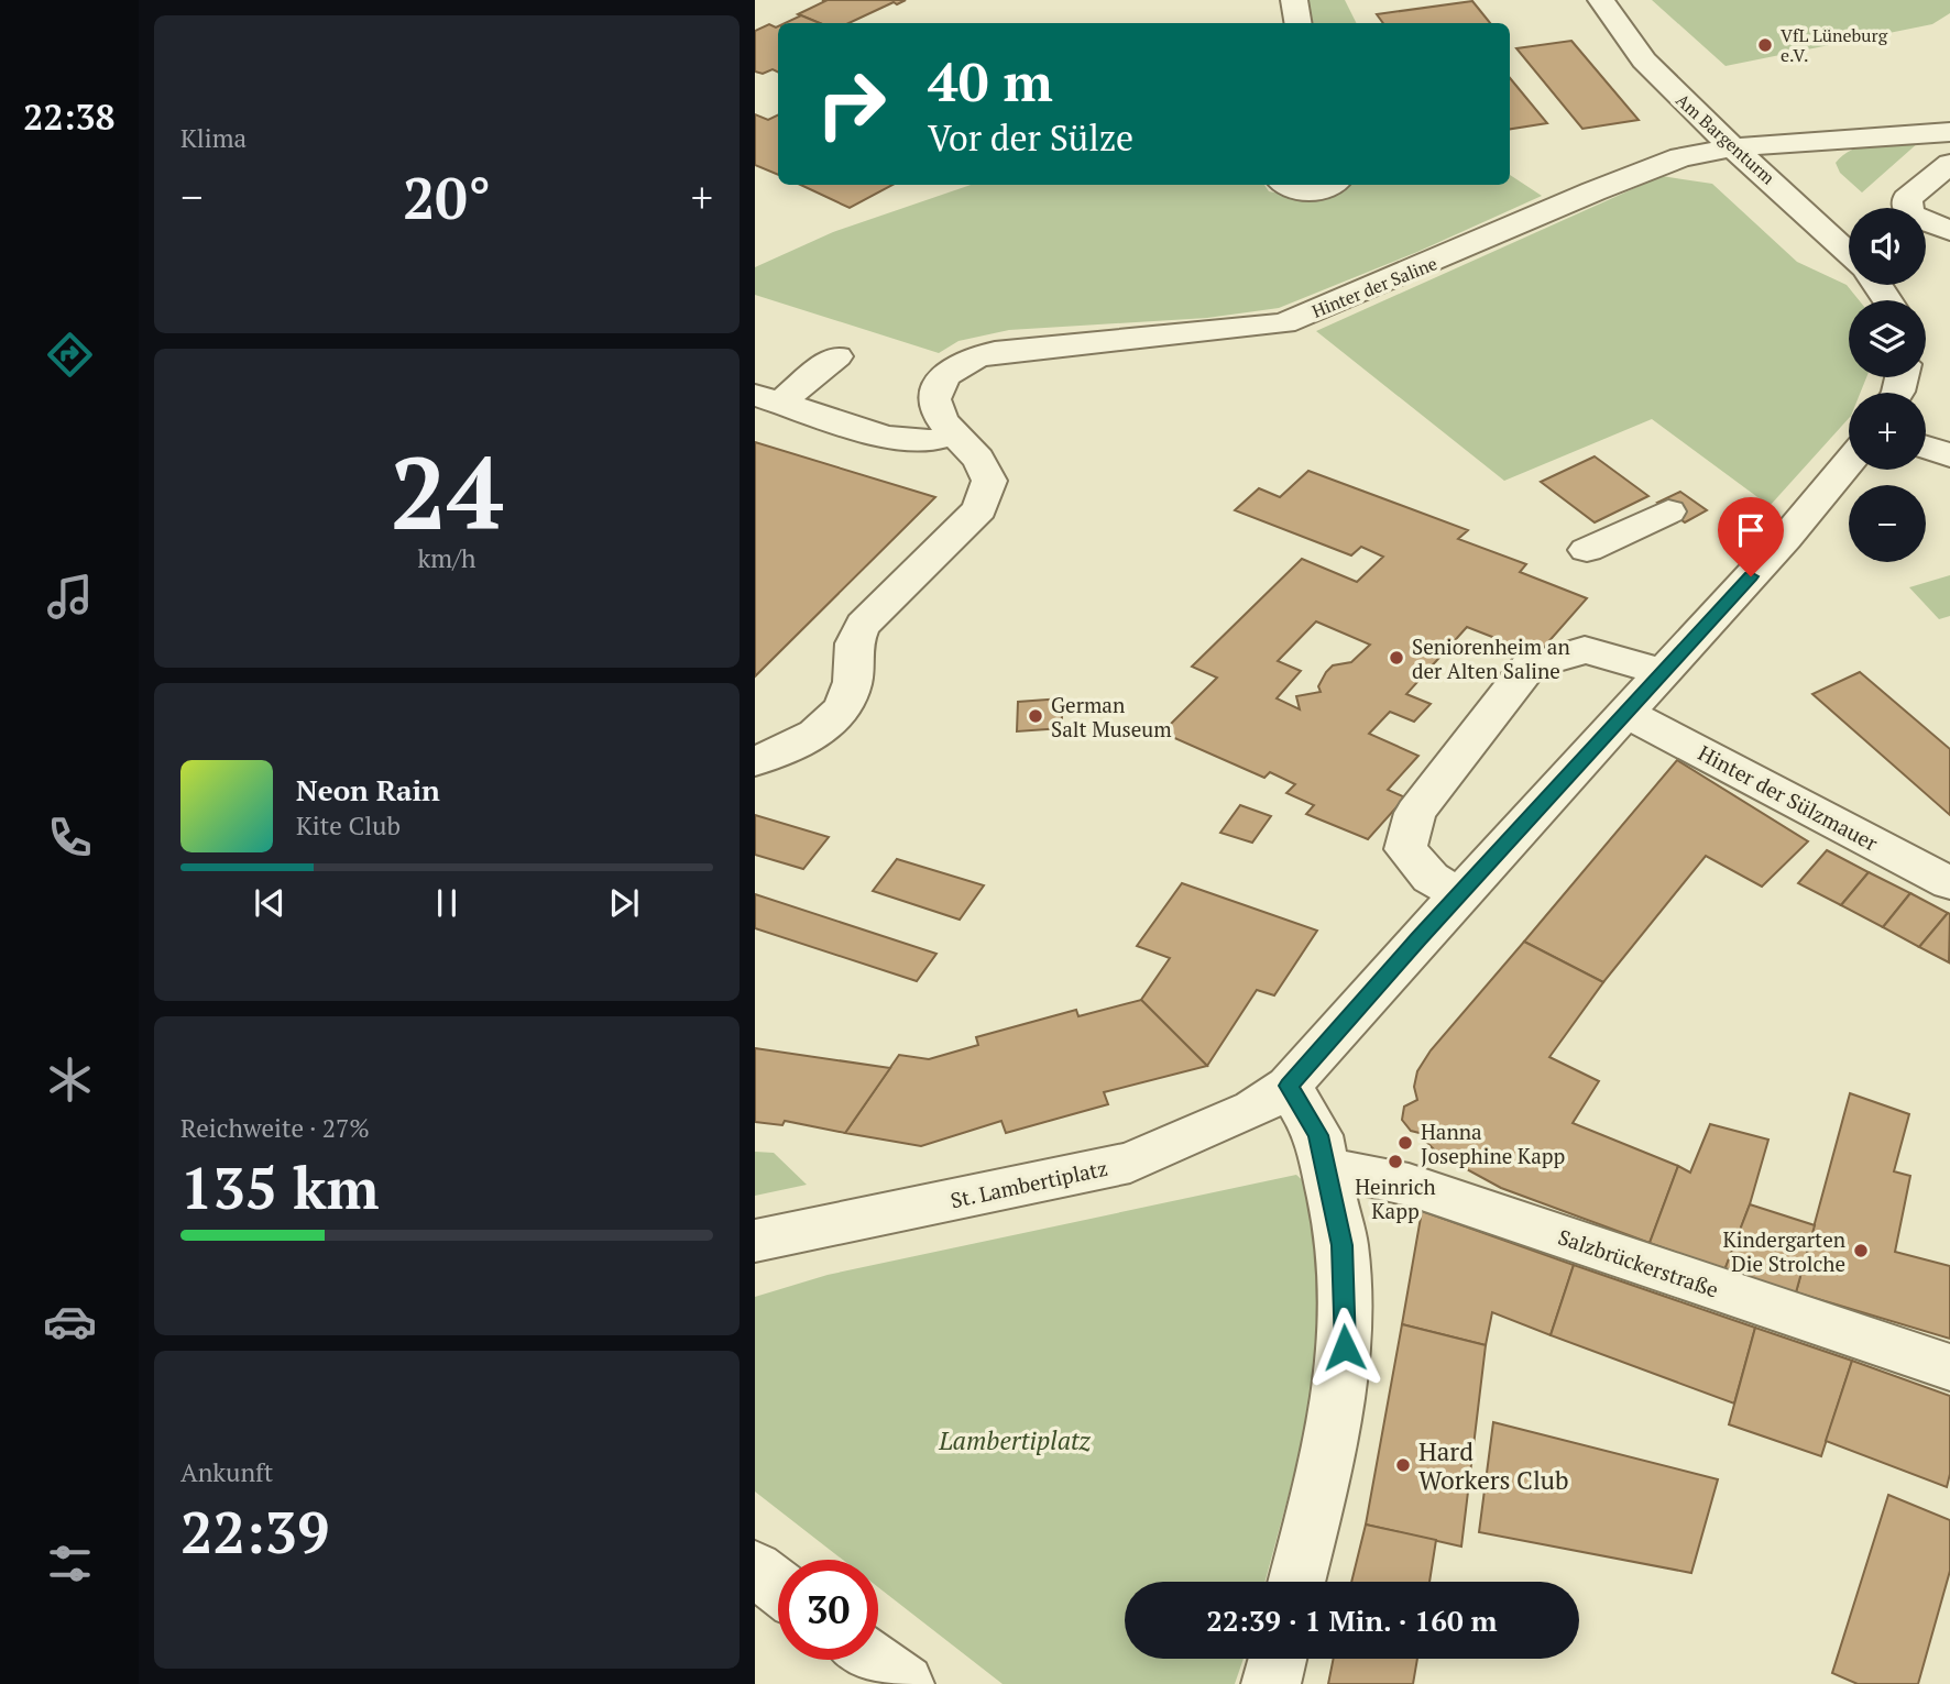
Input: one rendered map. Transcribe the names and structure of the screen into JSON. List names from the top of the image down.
{
  "streets": {
    "street": [
      "Am Bargenturm",
      "Hinter der Saline",
      "Hinter der Sülzmauer",
      "St. Lambertiplatz",
      "Salzbrückerstraße"
    ]
  },
  "crossings": [
    ["Am Bargenturm", "Hinter der Saline"],
    ["Hinter der Sülzmauer", "St. Lambertiplatz"]
  ],
  "parks": ["Lambertiplatz"],
  "places": [
    "VfL Lüneburg e.V.",
    "Seniorenheim an der Alten Saline",
    "German Salt Museum",
    "Hanna Josephine Kapp",
    "Heinrich Kapp",
    "Kindergarten Die Strolche",
    "Hard Workers Club"
  ],
  "page": {
    "tabs": "22:38",
    "tile": [
      "Klima",
      ["24", "km/h"],
      ["Reichweite · 27%", "135 km"],
      ["Ankunft", "22:39"]
    ],
    "turn": ["40 m", "Vor der Sülze"],
    "heat": ["−", "20°", "+"],
    "map_buttons": ["+", "−"],
    "song": ["Neon Rain", "Kite Club"],
    "limit": "30",
    "trip": "22:39 · 1 Min. · 160 m"
  }
}
